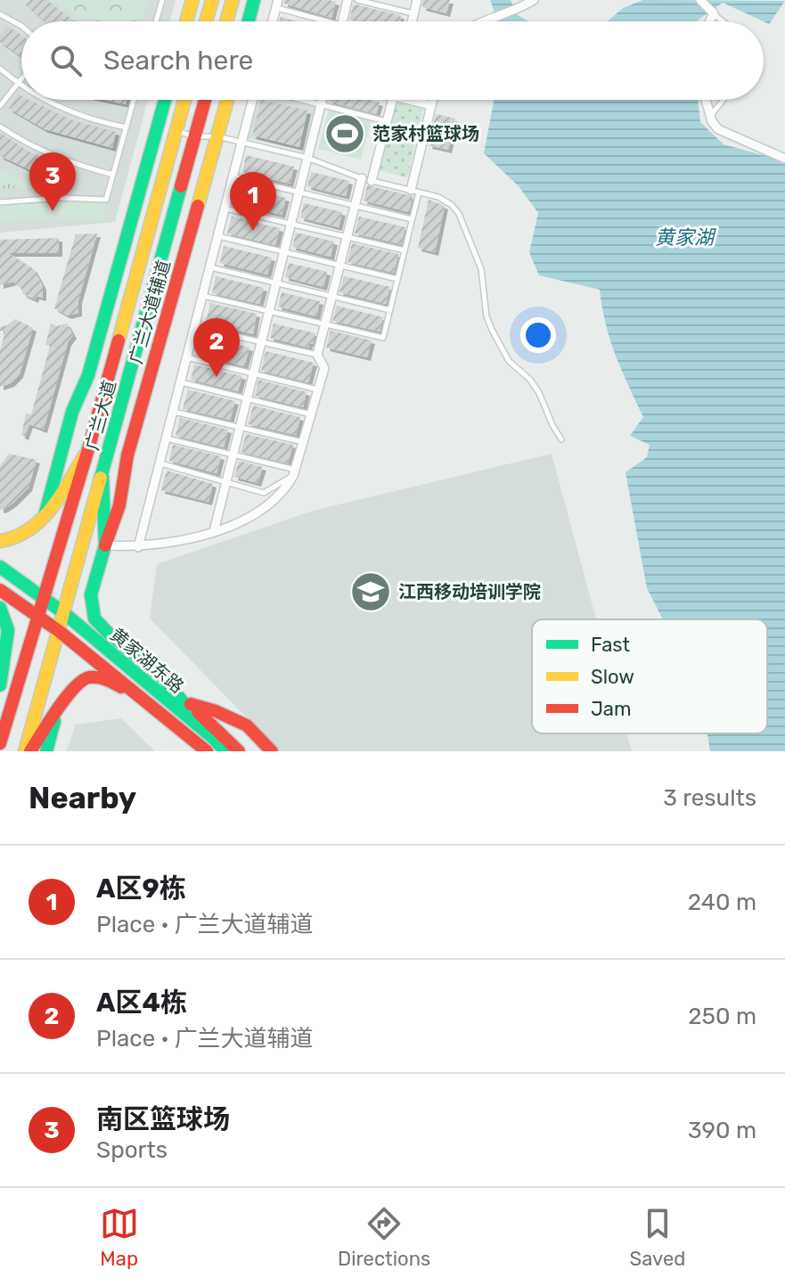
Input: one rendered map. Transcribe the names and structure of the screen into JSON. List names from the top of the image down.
{
  "streets": {
    "main road": ["广兰大道辅道", "广兰大道", "黄家湖东路"]
  },
  "crossings": [
    ["广兰大道", "黄家湖东路"]
  ],
  "water": ["黄家湖"],
  "places": {
    "sports": ["范家村篮球场"],
    "school or university": ["江西移动培训学院"]
  },
  "legend": ["Fast", "Slow", "Jam"],
  "page": {
    "search": "Search here",
    "pins": ["3", "1", "2"],
    "heading": ["Nearby", "3 results"],
    "list": [
      {
        "mark": "1",
        "name": "A区9栋",
        "note": "Place · 广兰大道辅道",
        "value": "240 m"
      },
      {
        "mark": "2",
        "name": "A区4栋",
        "note": "Place · 广兰大道辅道",
        "value": "250 m"
      },
      {
        "mark": "3",
        "name": "南区篮球场",
        "note": "Sports",
        "value": "390 m"
      }
    ],
    "nav": ["Map", "Directions", "Saved"]
  }
}
